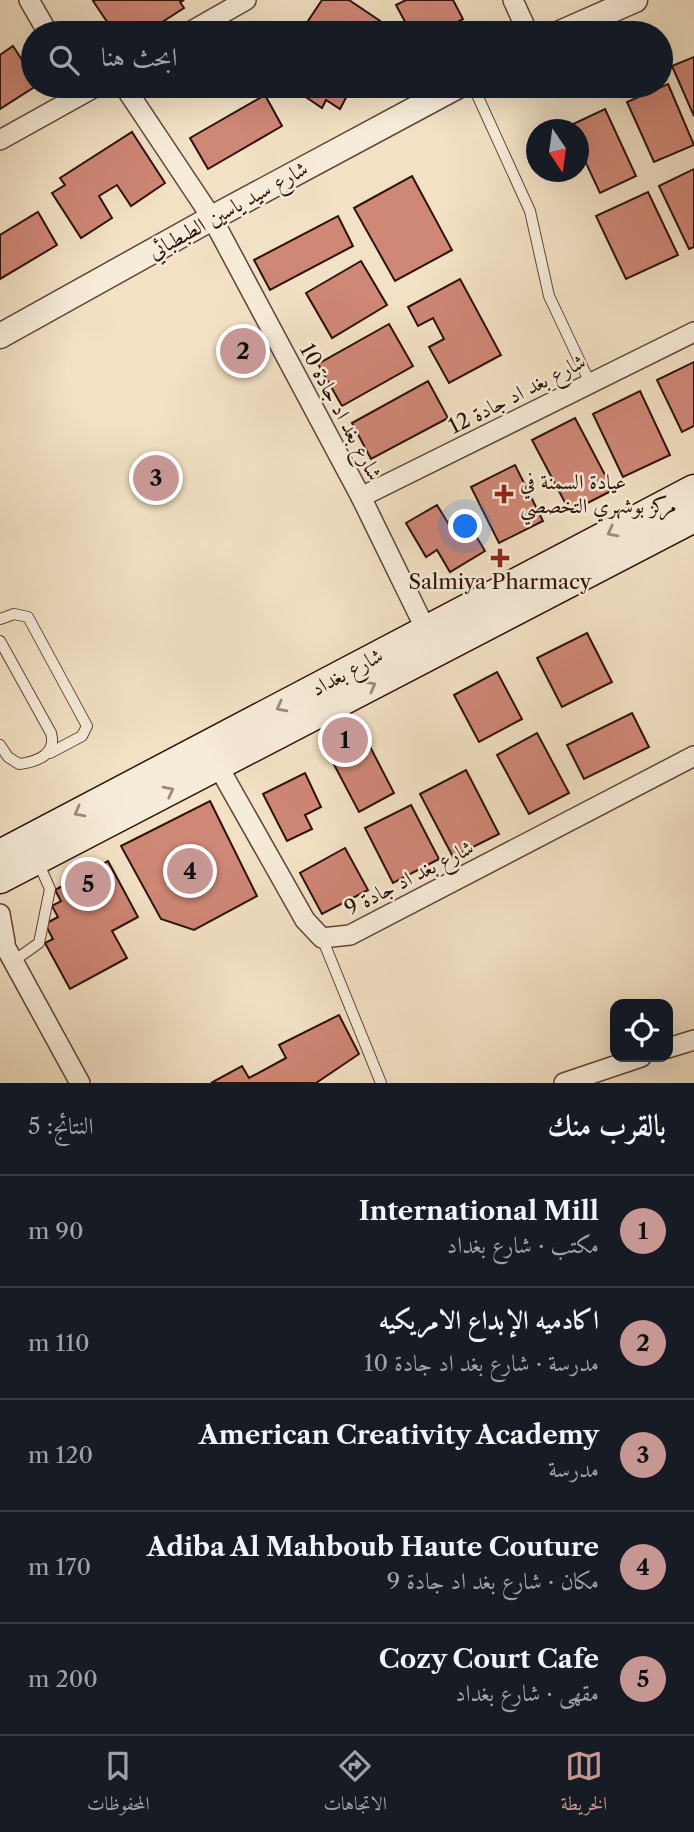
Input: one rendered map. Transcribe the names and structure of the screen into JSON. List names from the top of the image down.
{
  "streets": {
    "main road": ["شارع بغداد"],
    "street": [
      "شارع سيد ياسين الطبطبائي",
      "شارع بغد اد جادة 12",
      "شارع بغد اد جادة 10",
      "شارع بغد اد جادة 9"
    ]
  },
  "crossings": [
    ["شارع سيد ياسين الطبطبائي", "شارع بغد اد جادة 10"],
    ["شارع بغد اد جادة 12", "شارع بغد اد جادة 10"],
    ["شارع بغد اد جادة 10", "شارع بغداد"]
  ],
  "places": {
    "health": ["عيادة السمنة في مركز بوشهري التخصصي", "Salmiya Pharmacy"]
  },
  "north": "bottom",
  "page": {
    "search": "ابحث هنا",
    "pins": [
      "2",
      "3",
      "1",
      "4",
      "5"
    ],
    "heading": ["بالقرب منك", "النتائج: 5"],
    "list": [
      {
        "mark": "1",
        "name": "International Mill",
        "note": "مكتب · شارع بغداد",
        "value": "90 m"
      },
      {
        "mark": "2",
        "name": "اكادميه الإبداع الامريكيه",
        "note": "مدرسة · شارع بغد اد جادة 10",
        "value": "110 m"
      },
      {
        "mark": "3",
        "name": "American Creativity Academy",
        "note": "مدرسة",
        "value": "120 m"
      },
      {
        "mark": "4",
        "name": "Adiba Al Mahboub Haute Couture",
        "note": "مكان · شارع بغد اد جادة 9",
        "value": "170 m"
      },
      {
        "mark": "5",
        "name": "Cozy Court Cafe",
        "note": "مقهى · شارع بغداد",
        "value": "200 m"
      }
    ],
    "nav": ["الخريطة", "الاتجاهات", "المحفوظات"]
  }
}
